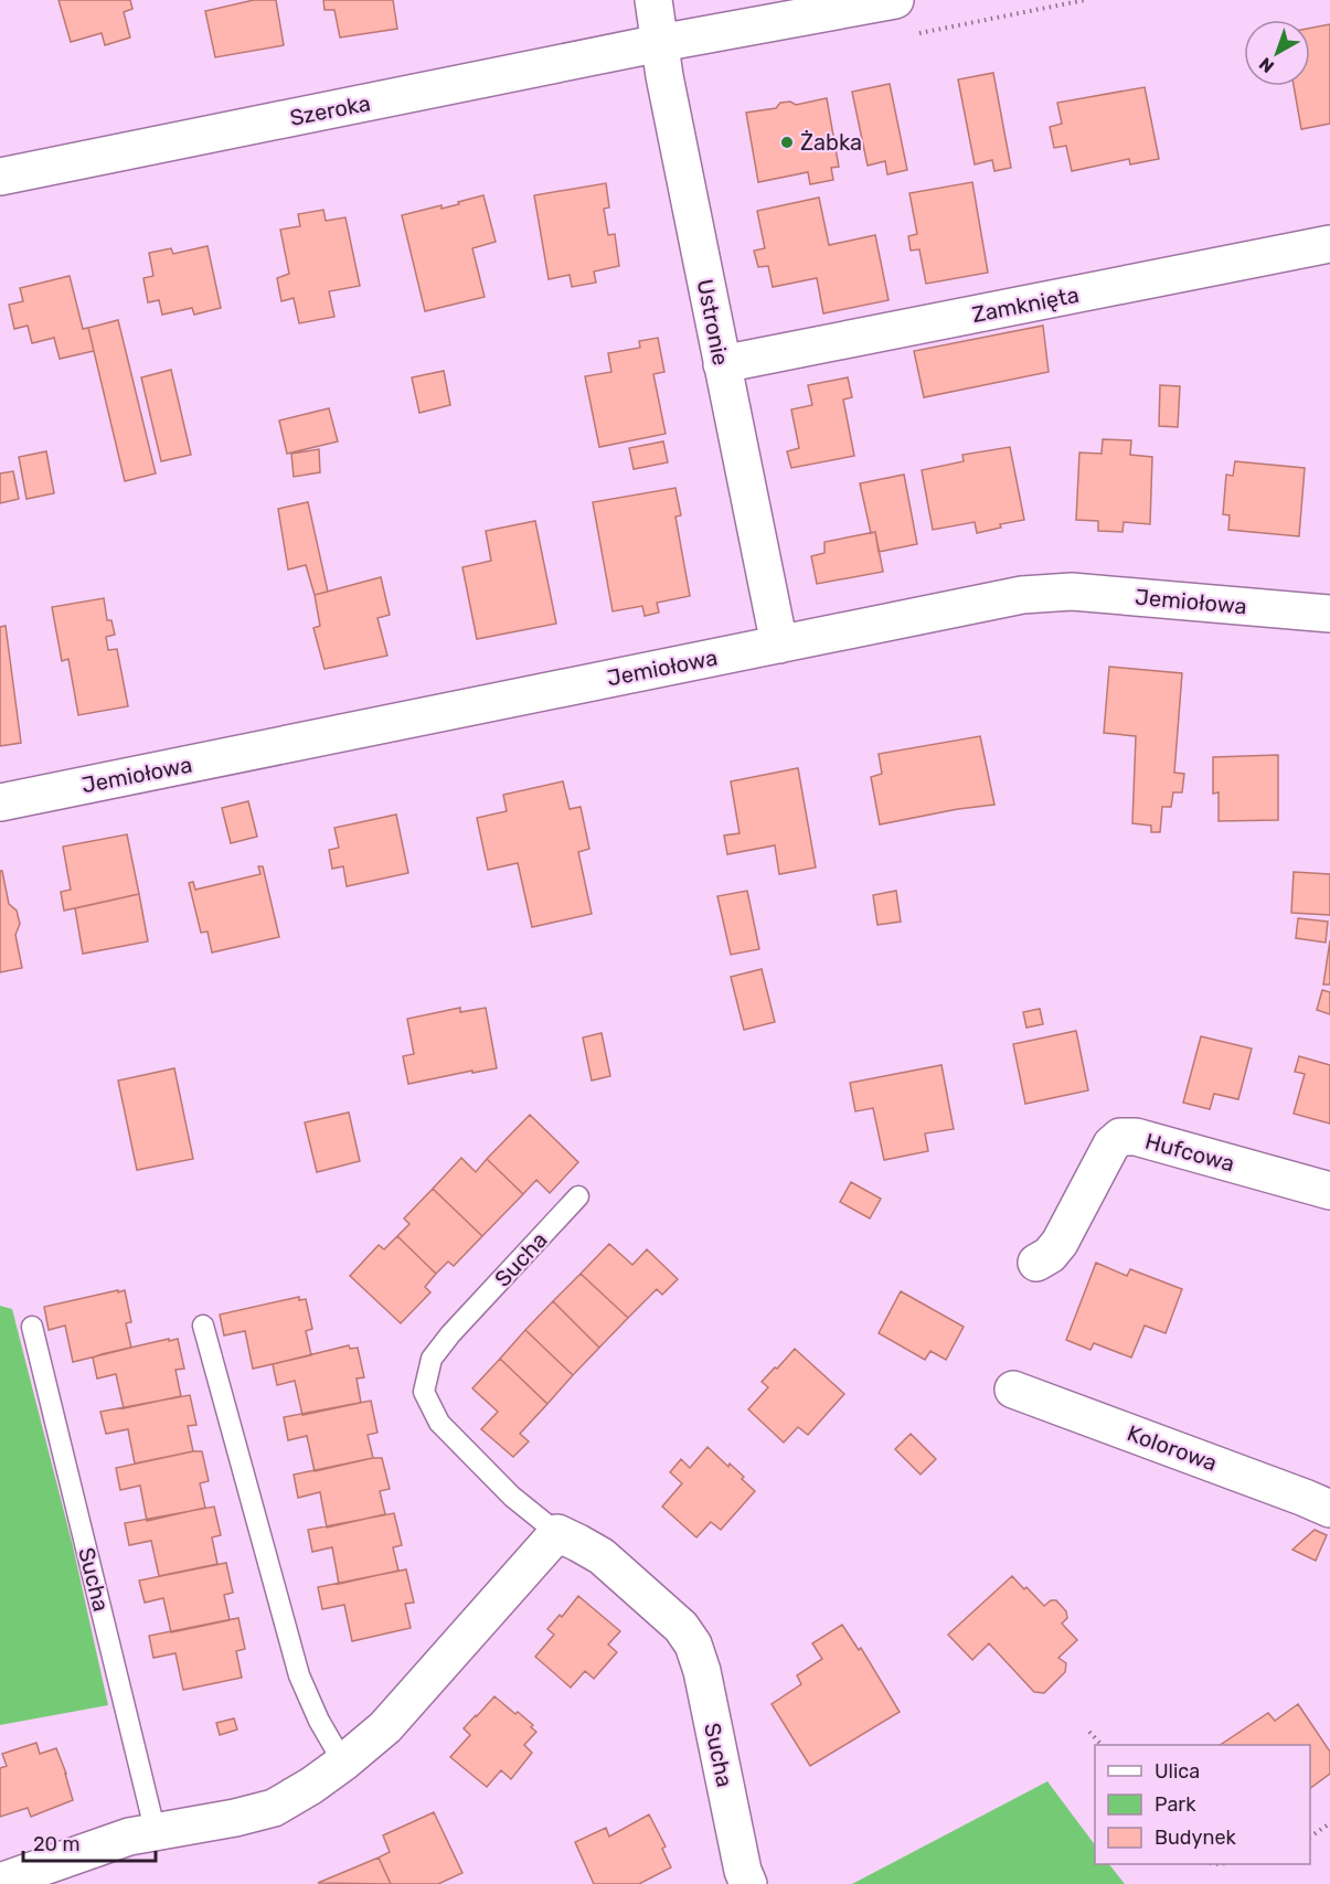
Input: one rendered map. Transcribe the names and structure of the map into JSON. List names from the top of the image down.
{
  "streets": {
    "street": [
      "Szeroka",
      "Zamknięta",
      "Ustronie",
      "Jemiołowa",
      "Hufcowa",
      "Sucha",
      "Kolorowa"
    ]
  },
  "crossings": [
    ["Szeroka", "Ustronie"],
    ["Zamknięta", "Ustronie"],
    ["Ustronie", "Jemiołowa"]
  ],
  "places": ["Żabka"],
  "legend": ["Ulica", "Park", "Budynek"],
  "scale_bar": "20 m",
  "north": "bottom left"
}
